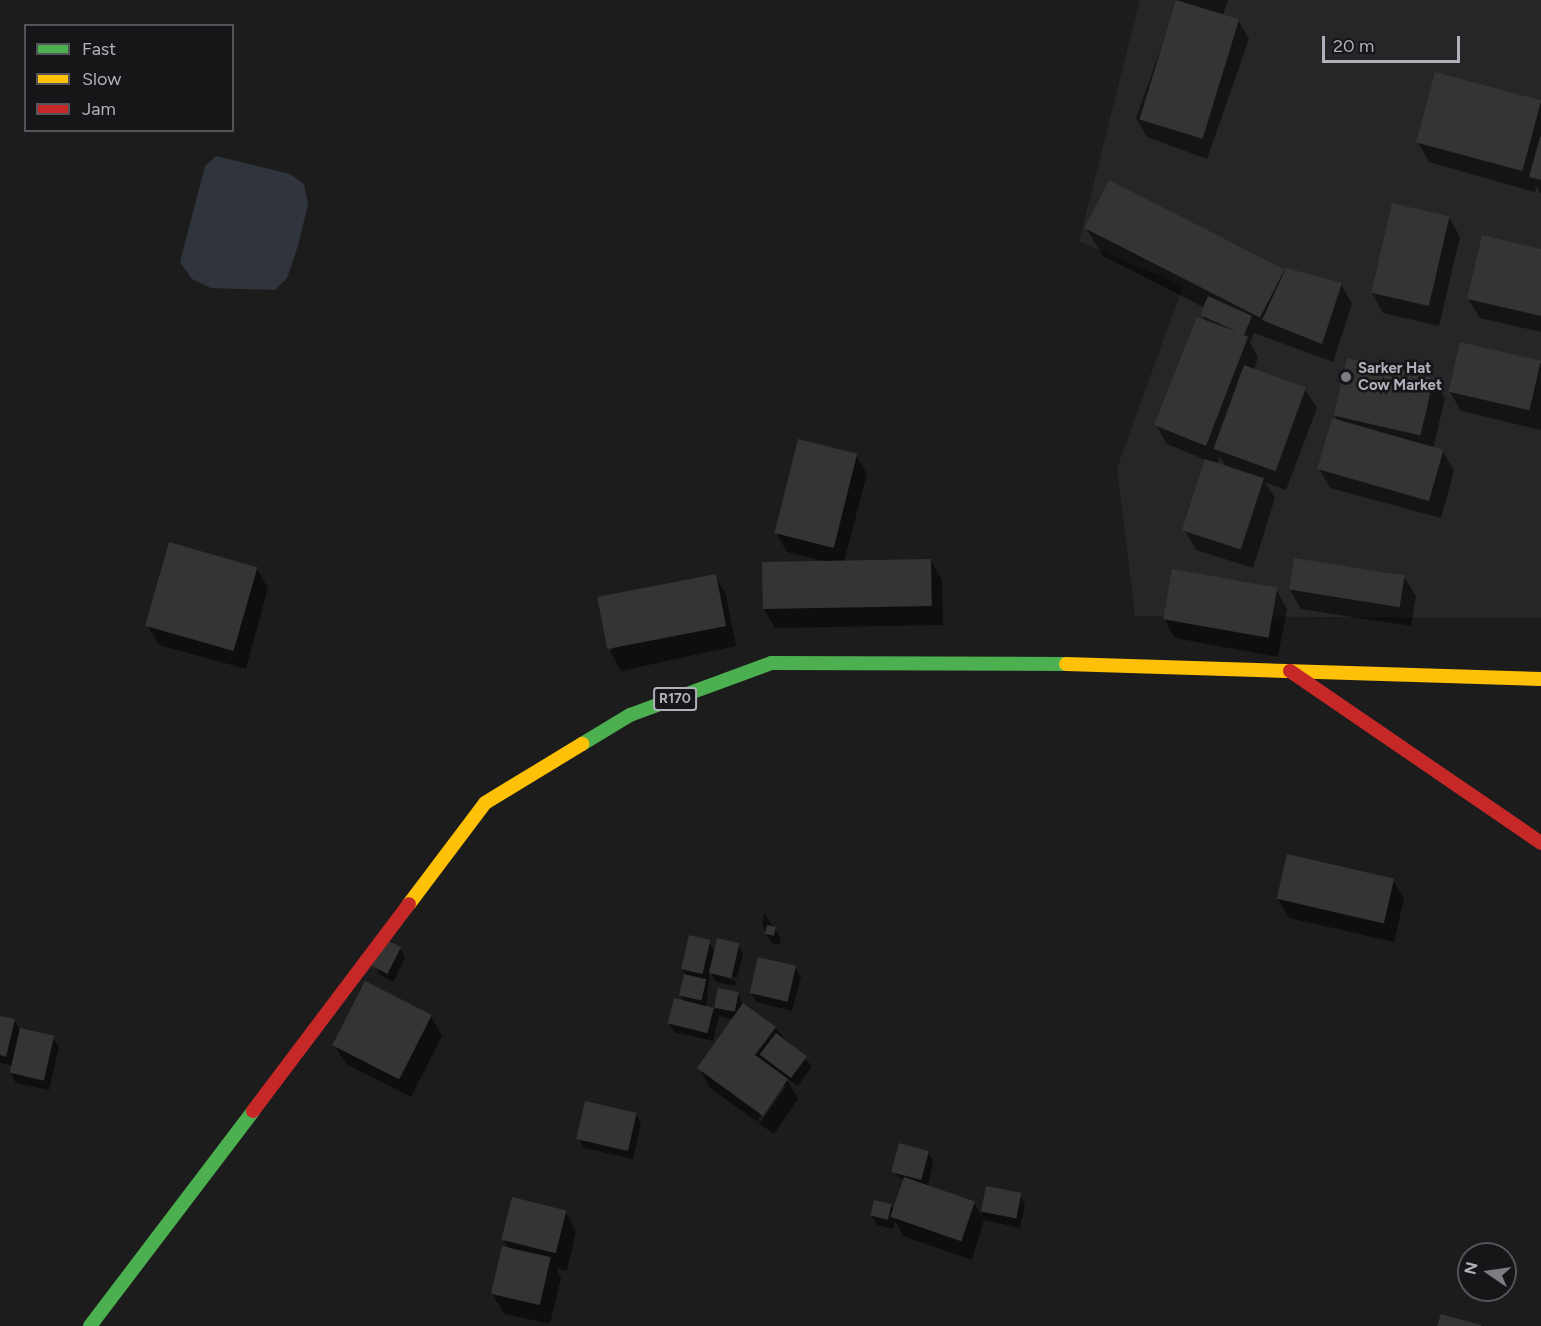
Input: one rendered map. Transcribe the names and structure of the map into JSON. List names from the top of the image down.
{
  "streets": {
    "main road": ["R170"]
  },
  "places": ["Sarker Hat Cow Market"],
  "legend": ["Fast", "Slow", "Jam"],
  "scale_bar": "20 m",
  "north": "left"
}
